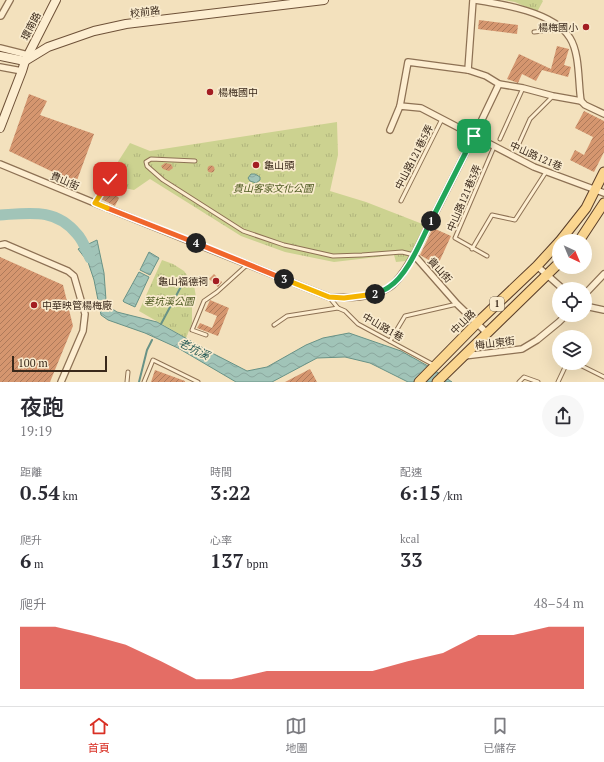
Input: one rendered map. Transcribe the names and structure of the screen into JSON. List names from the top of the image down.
{
  "streets": {
    "main road": ["1", "中山路"],
    "street": [
      "校前路",
      "環南路",
      "中山路121巷",
      "貴山街",
      "梅山東街"
    ],
    "lane": ["中山路121巷5弄", "中山路121巷3弄", "中山路1巷"]
  },
  "crossings": [
    ["校前路", "環南路"],
    ["中山路121巷", "中山路121巷5弄"],
    ["中山路121巷", "中山路121巷3弄"],
    ["中山路121巷", "中山路"],
    ["貴山街", "1"],
    ["貴山街", "中山路"],
    ["貴山街", "中山路1巷"],
    ["1", "中山路"],
    ["1", "中山路1巷"],
    ["1", "梅山東街"],
    ["中山路", "中山路1巷"]
  ],
  "water": ["老坑溪"],
  "parks": ["貴山客家文化公園", "荖坑溪公園"],
  "places": [
    "楊梅國小",
    "楊梅國中",
    "龜山頭",
    "龜山福德祠",
    "中華映管楊梅廠"
  ],
  "scale_bar": "100 m",
  "north": "bottom right",
  "page": {
    "pins": [
      "1",
      "4",
      "3",
      "2"
    ],
    "scale": "100 m",
    "heading": ["夜跑", "19:19"],
    "stats": [
      ["距離", "0.54 km"],
      ["時間", "3:22"],
      ["配速", "6:15 /km"],
      ["爬升", "6 m"],
      ["心率", "137 bpm"],
      ["kcal", "33"]
    ],
    "chart": ["爬升", "48–54 m"],
    "tabs": ["首頁", "地圖", "已儲存"]
  }
}
